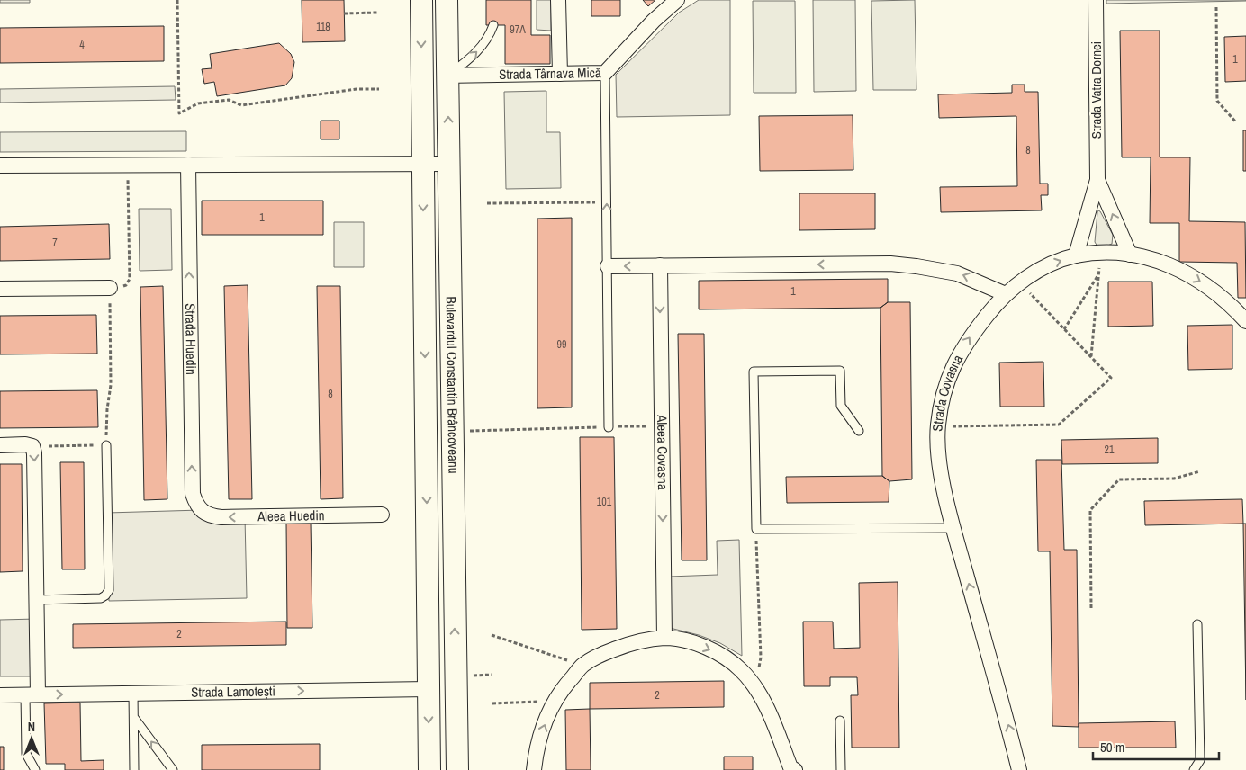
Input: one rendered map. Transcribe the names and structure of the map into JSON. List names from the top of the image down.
{
  "streets": {
    "main road": ["Bulevardul Constantin Brâncoveanu"],
    "street": [
      "Strada Târnava Mică",
      "Strada Vatra Dornei",
      "Strada Huedin",
      "Strada Covasna",
      "Aleea Covasna",
      "Aleea Huedin",
      "Strada Lamotești"
    ]
  },
  "crossings": [
    ["Strada Târnava Mică", "Bulevardul Constantin Brâncoveanu"],
    ["Strada Vatra Dornei", "Strada Covasna"],
    ["Strada Huedin", "Aleea Huedin"],
    ["Bulevardul Constantin Brâncoveanu", "Strada Lamotești"]
  ],
  "one_way": [
    "Strada Huedin",
    "Aleea Covasna",
    "Aleea Huedin",
    "Strada Lamotești"
  ],
  "house_numbers": [
    "118",
    "97A",
    "4",
    "1",
    "8",
    "1",
    "7",
    "1",
    "99",
    "8",
    "21",
    "101",
    "2",
    "2"
  ],
  "scale_bar": "50 m",
  "north": "top"
}
